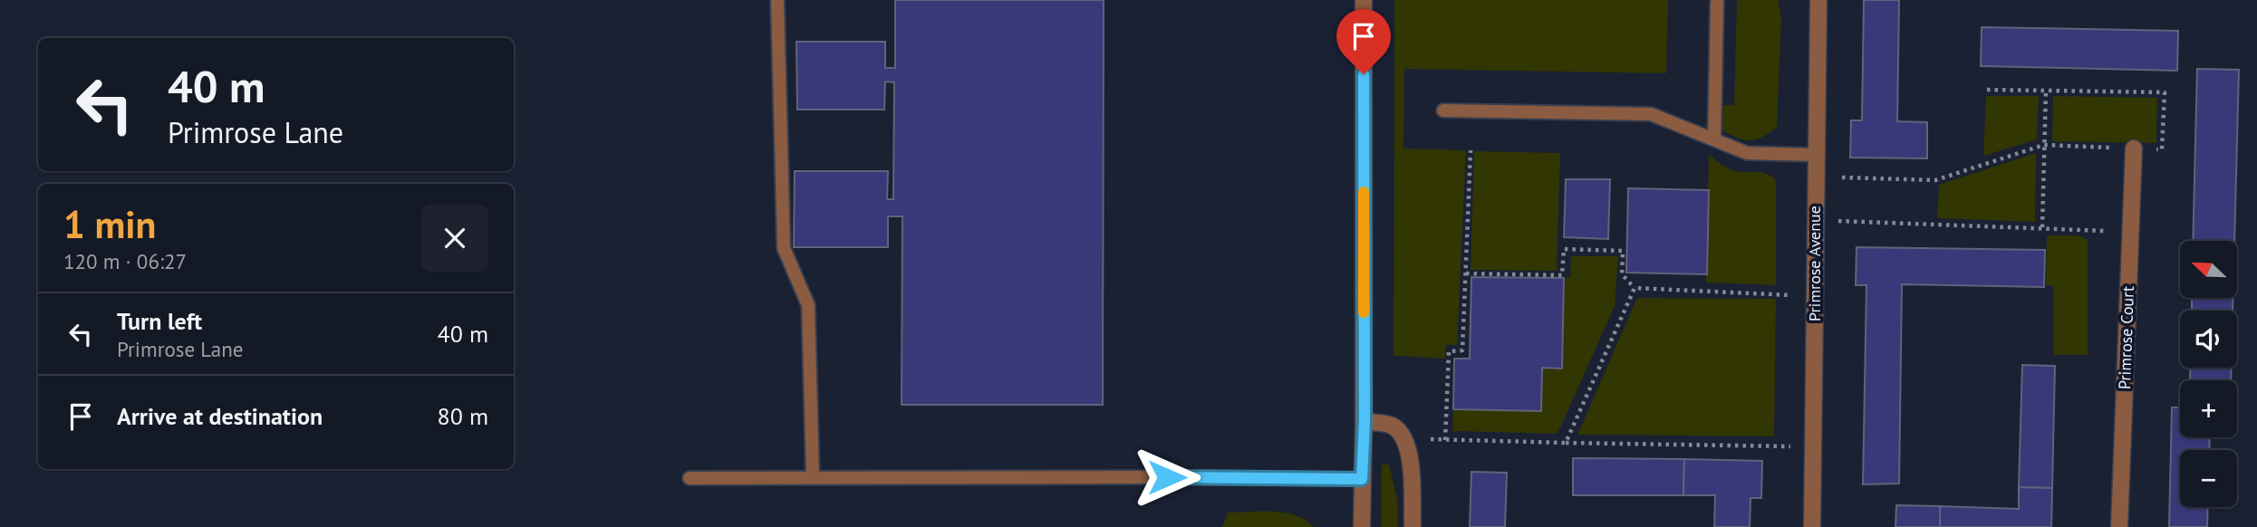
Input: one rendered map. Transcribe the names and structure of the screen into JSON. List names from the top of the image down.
{
  "streets": {
    "street": ["Primrose Avenue", "Primrose Court"]
  },
  "north": "top left",
  "page": {
    "turn": ["40 m", "Primrose Lane"],
    "heading": ["1 min", "120 m · 06:27"],
    "map_buttons": ["+", "−"],
    "list": [
      {
        "name": "Turn left",
        "note": "Primrose Lane",
        "value": "40 m"
      },
      {
        "name": "Arrive at destination",
        "value": "80 m"
      }
    ]
  }
}
